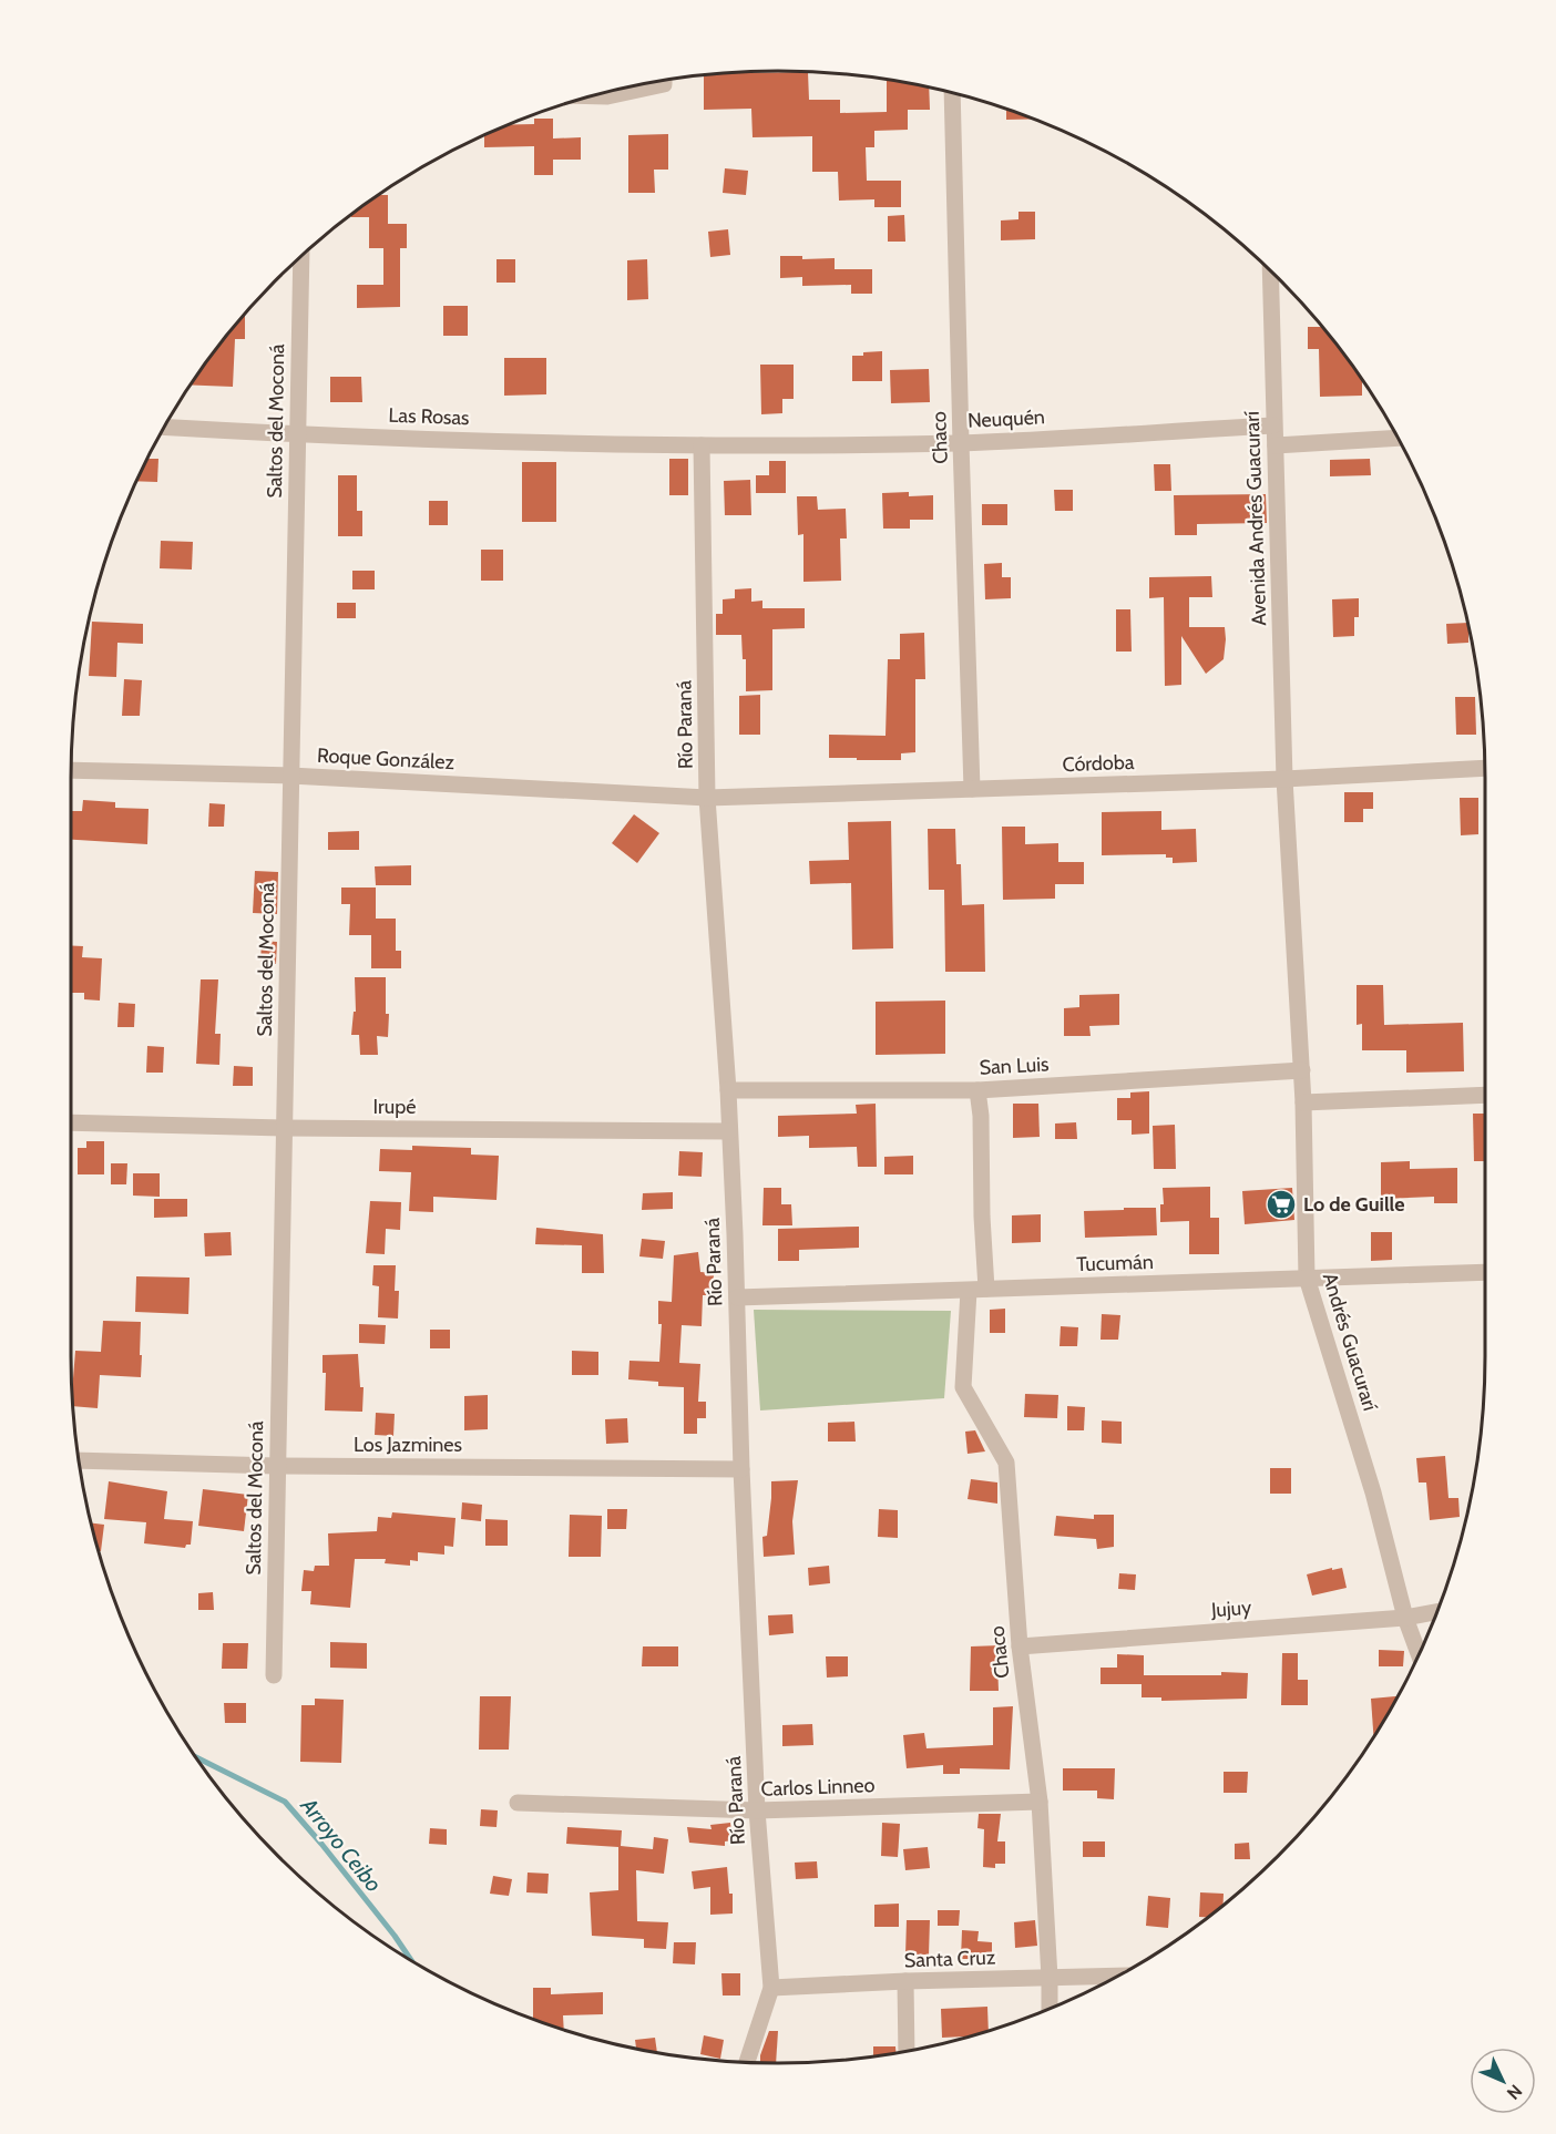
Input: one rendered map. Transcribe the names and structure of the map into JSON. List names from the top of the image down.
{
  "streets": {
    "street": [
      "Las Rosas",
      "Neuquén",
      "Saltos del Moconá",
      "Chaco",
      "Avenida Andrés Guacurarí",
      "Río Paraná",
      "Roque González",
      "Córdoba",
      "San Luis",
      "Irupé",
      "Tucumán",
      "Andrés Guacurarí",
      "Los Jazmines",
      "Jujuy",
      "Carlos Linneo",
      "Santa Cruz"
    ]
  },
  "crossings": [
    ["Las Rosas", "Neuquén"],
    ["Las Rosas", "Saltos del Moconá"],
    ["Las Rosas", "Río Paraná"],
    ["Neuquén", "Chaco"],
    ["Neuquén", "Avenida Andrés Guacurarí"],
    ["Neuquén", "Río Paraná"],
    ["Saltos del Moconá", "Roque González"],
    ["Saltos del Moconá", "Irupé"],
    ["Saltos del Moconá", "Los Jazmines"],
    ["Chaco", "Córdoba"],
    ["Chaco", "Tucumán"],
    ["Chaco", "Jujuy"],
    ["Chaco", "Carlos Linneo"],
    ["Chaco", "Santa Cruz"],
    ["Avenida Andrés Guacurarí", "Córdoba"],
    ["Avenida Andrés Guacurarí", "Andrés Guacurarí"],
    ["Río Paraná", "Roque González"],
    ["Río Paraná", "Córdoba"],
    ["Río Paraná", "San Luis"],
    ["Río Paraná", "Irupé"],
    ["Río Paraná", "Tucumán"],
    ["Río Paraná", "Los Jazmines"],
    ["Río Paraná", "Carlos Linneo"],
    ["Río Paraná", "Santa Cruz"],
    ["Roque González", "Córdoba"],
    ["Córdoba", "Andrés Guacurarí"],
    ["San Luis", "Andrés Guacurarí"],
    ["Tucumán", "Andrés Guacurarí"],
    ["Andrés Guacurarí", "Jujuy"]
  ],
  "water": ["Arroyo Ceibo"],
  "places": {
    "supermarket": ["Lo de Guille"]
  },
  "north": "bottom right"
}
